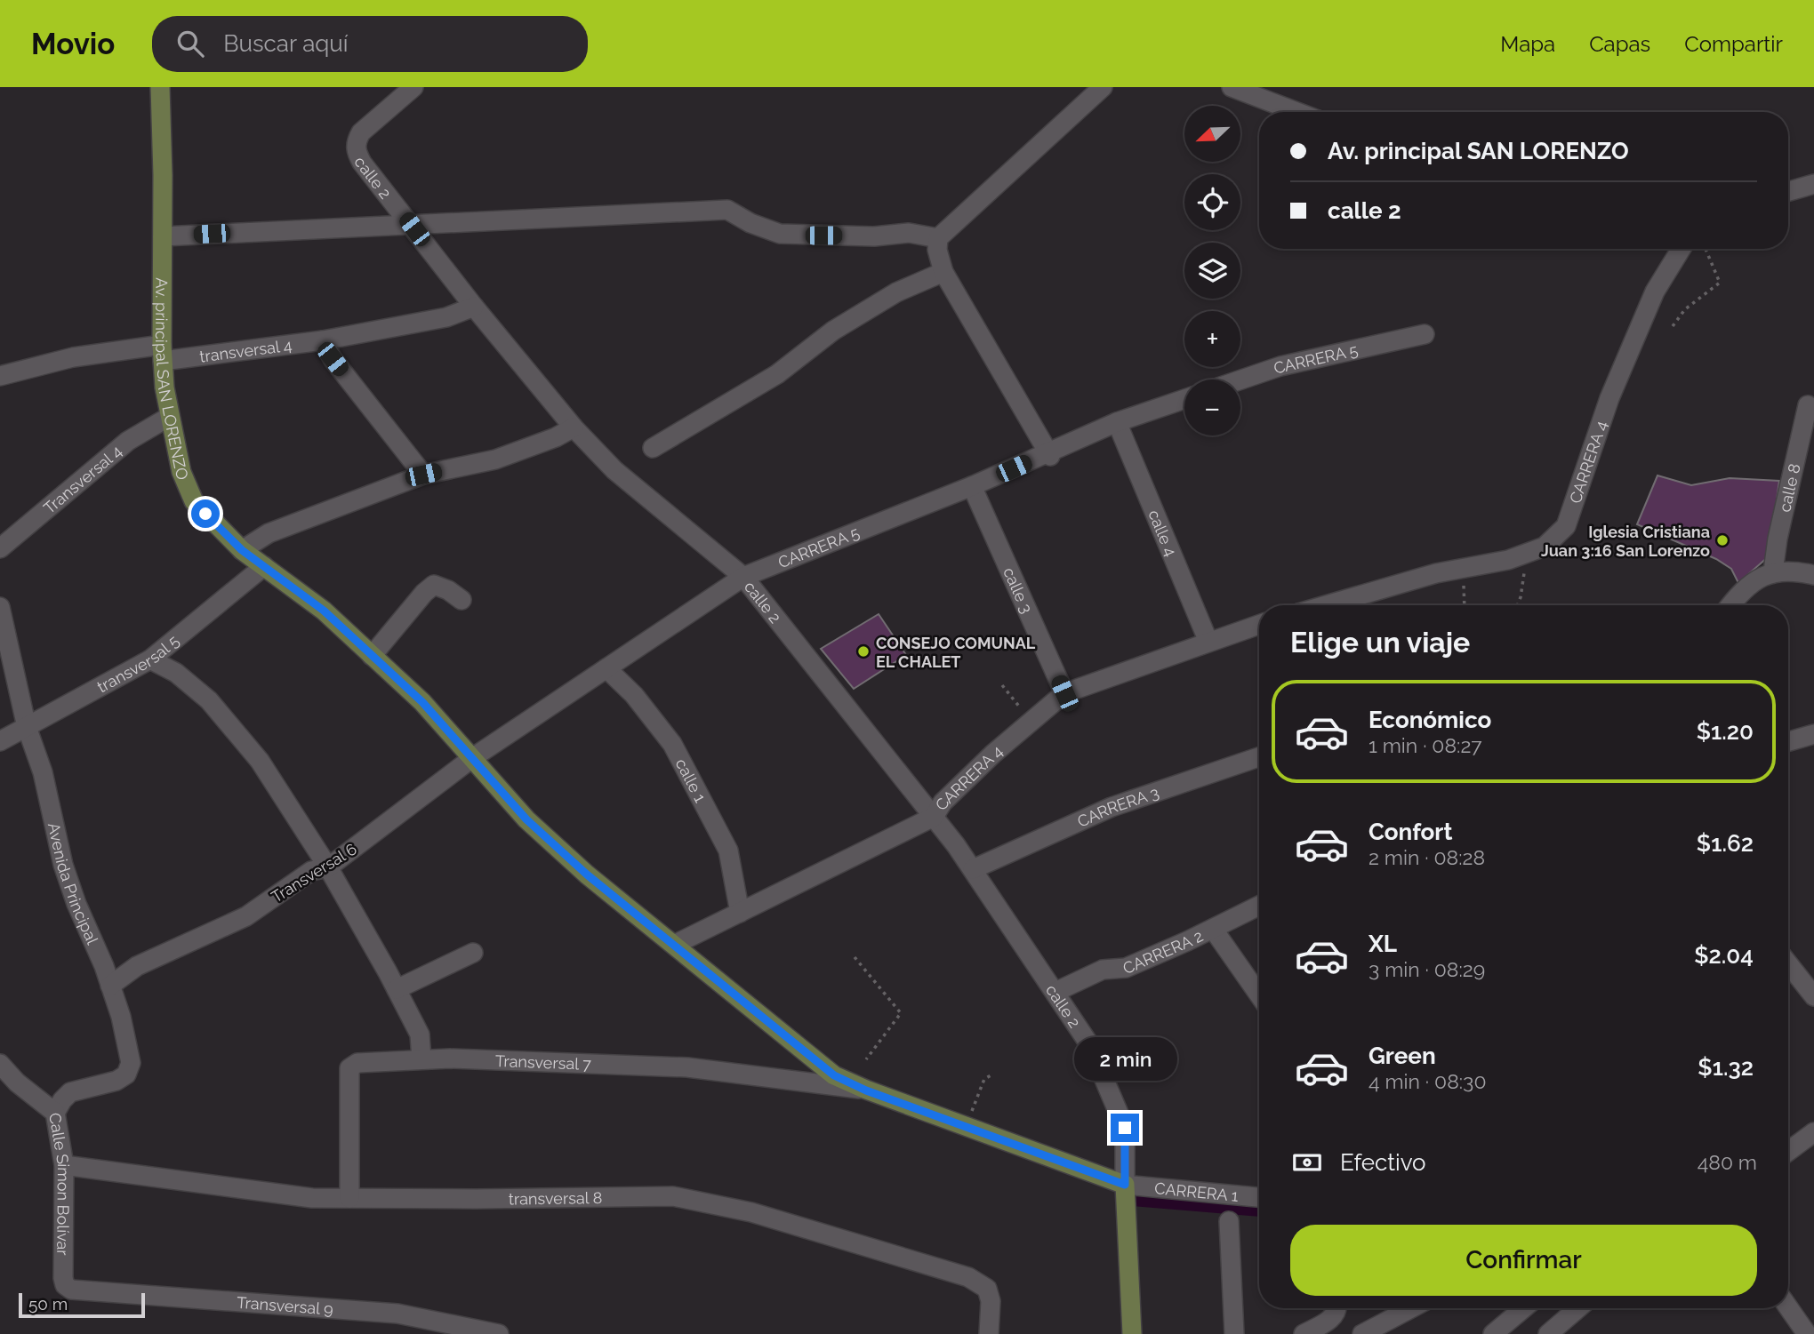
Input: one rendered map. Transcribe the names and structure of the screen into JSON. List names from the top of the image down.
{
  "streets": {
    "main road": ["Av. principal SAN LORENZO"],
    "street": [
      "calle 2",
      "transversal 4",
      "CARRERA 5",
      "CARRERA 4",
      "Transversal 4",
      "calle 8",
      "calle 4",
      "calle 3",
      "transversal 5",
      "calle 1",
      "CARRERA 3",
      "Transversal 6",
      "Avenida Principal",
      "CARRERA 2",
      "Transversal 7",
      "Calle Simon Bolívar",
      "CARRERA 1",
      "transversal 8",
      "Transversal 9"
    ]
  },
  "crossings": [
    ["calle 2", "transversal 4"],
    ["calle 2", "CARRERA 5"],
    ["calle 2", "Av. principal SAN LORENZO"],
    ["calle 2", "CARRERA 4"],
    ["calle 2", "CARRERA 3"],
    ["calle 2", "CARRERA 2"],
    ["calle 2", "CARRERA 1"],
    ["transversal 4", "Av. principal SAN LORENZO"],
    ["CARRERA 5", "Av. principal SAN LORENZO"],
    ["CARRERA 5", "calle 4"],
    ["CARRERA 5", "calle 3"],
    ["CARRERA 5", "calle 1"],
    ["CARRERA 5", "Transversal 6"],
    ["Av. principal SAN LORENZO", "CARRERA 4"],
    ["Av. principal SAN LORENZO", "Transversal 4"],
    ["Av. principal SAN LORENZO", "transversal 5"],
    ["Av. principal SAN LORENZO", "Transversal 6"],
    ["Av. principal SAN LORENZO", "Transversal 7"],
    ["Av. principal SAN LORENZO", "CARRERA 1"],
    ["CARRERA 4", "calle 4"],
    ["CARRERA 4", "calle 3"],
    ["CARRERA 4", "calle 1"],
    ["transversal 5", "Avenida Principal"],
    ["Transversal 6", "Avenida Principal"],
    ["Avenida Principal", "Calle Simon Bolívar"],
    ["Transversal 7", "transversal 8"],
    ["Calle Simon Bolívar", "transversal 8"],
    ["Calle Simon Bolívar", "Transversal 9"]
  ],
  "places": ["Iglesia Cristiana Juan 3:16 San Lorenzo", "CONSEJO COMUNAL EL CHALET"],
  "scale_bar": "50 m",
  "north": "bottom left",
  "page": {
    "header": "Movio",
    "search": "Buscar aquí",
    "nav": ["Mapa", "Capas", "Compartir"],
    "map_buttons": ["+", "−"],
    "banner": ["Av. principal SAN LORENZO", "calle 2"],
    "heading": "Elige un viaje",
    "list": [
      {
        "name": "Económico",
        "note": "1 min · 08:27",
        "value": "$1.20"
      },
      {
        "name": "Confort",
        "note": "2 min · 08:28",
        "value": "$1.62"
      },
      {
        "name": "XL",
        "note": "3 min · 08:29",
        "value": "$2.04"
      },
      {
        "name": "Green",
        "note": "4 min · 08:30",
        "value": "$1.32"
      }
    ],
    "bubble": "2 min",
    "pay": ["Efectivo", "480 m"],
    "buttons": "Confirmar",
    "scale": "50 m"
  }
}
